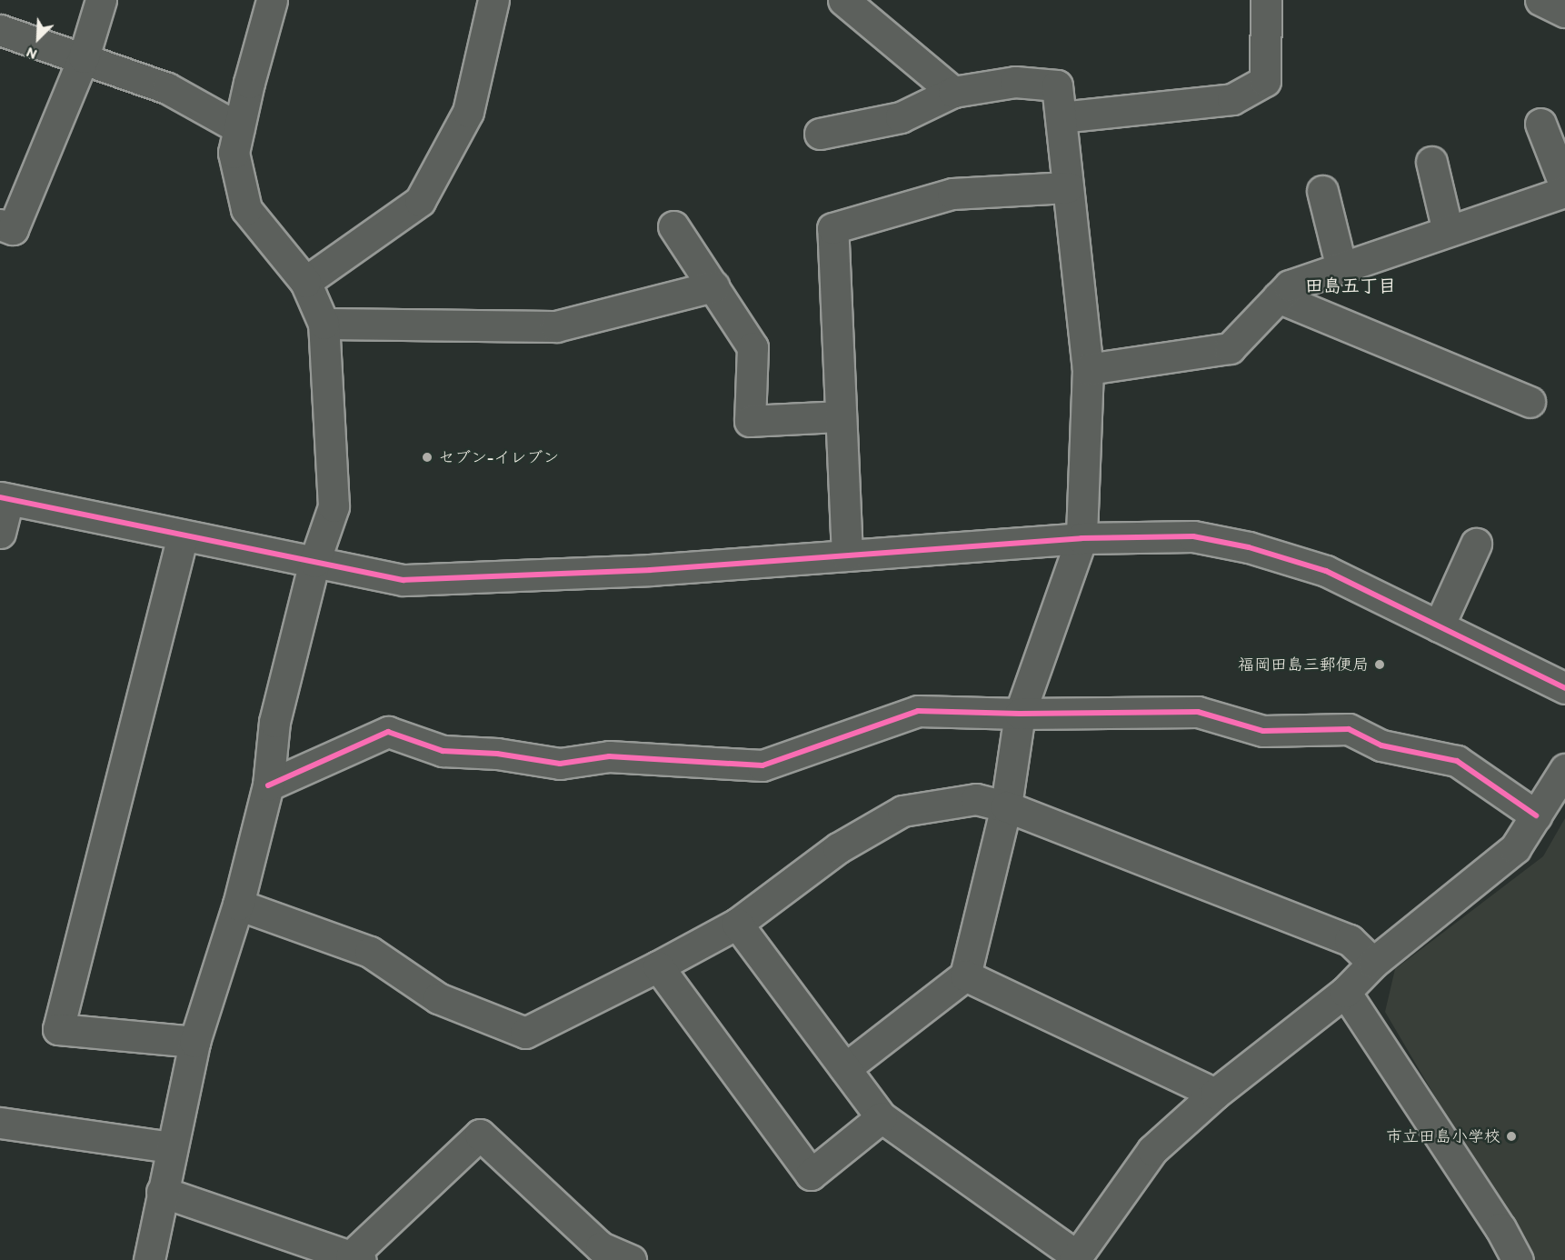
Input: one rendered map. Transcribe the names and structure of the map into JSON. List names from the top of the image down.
{
  "districts": ["田島五丁目"],
  "places": ["セブン-イレブン", "福岡田島三郵便局", "市立田島小学校"],
  "north": "bottom left"
}
